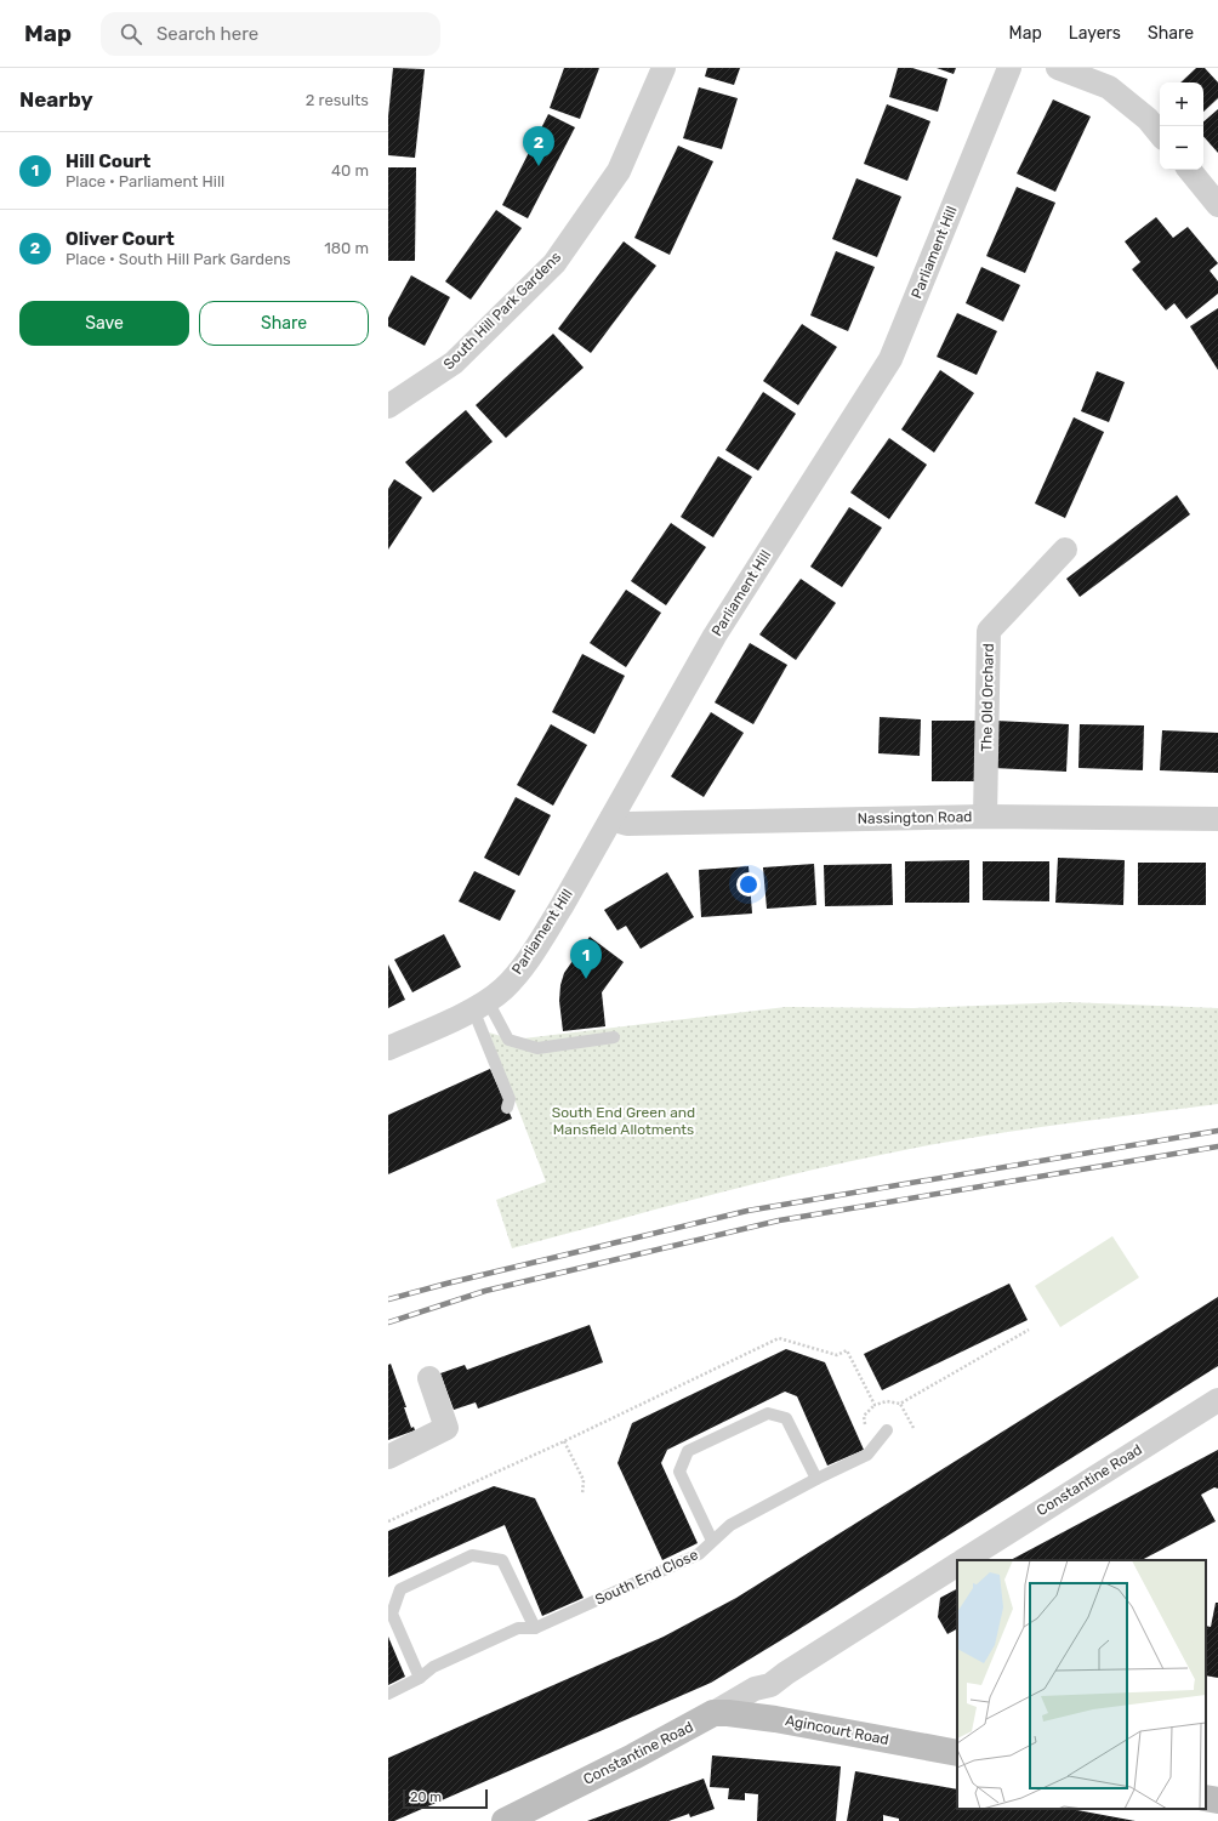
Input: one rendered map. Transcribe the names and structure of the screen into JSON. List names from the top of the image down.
{
  "streets": {
    "main road": ["Constantine Road", "Agincourt Road"],
    "street": [
      "Parliament Hill",
      "South Hill Park Gardens",
      "The Old Orchard",
      "Nassington Road"
    ],
    "lane": ["South End Close"]
  },
  "crossings": [
    ["Parliament Hill", "Nassington Road"],
    ["The Old Orchard", "Nassington Road"],
    ["Constantine Road", "Agincourt Road"]
  ],
  "parks": ["South End Green and Mansfield Allotments"],
  "scale_bar": "20 m",
  "page": {
    "header": "Map",
    "search": "Search here",
    "nav": ["Map", "Layers", "Share"],
    "heading": ["Nearby", "2 results"],
    "map_buttons": ["+", "−"],
    "pins": ["2", "1"],
    "list": [
      {
        "mark": "1",
        "name": "Hill Court",
        "note": "Place · Parliament Hill",
        "value": "40 m"
      },
      {
        "mark": "2",
        "name": "Oliver Court",
        "note": "Place · South Hill Park Gardens",
        "value": "180 m"
      }
    ],
    "buttons": ["Save", "Share"],
    "scale": "20 m"
  }
}
